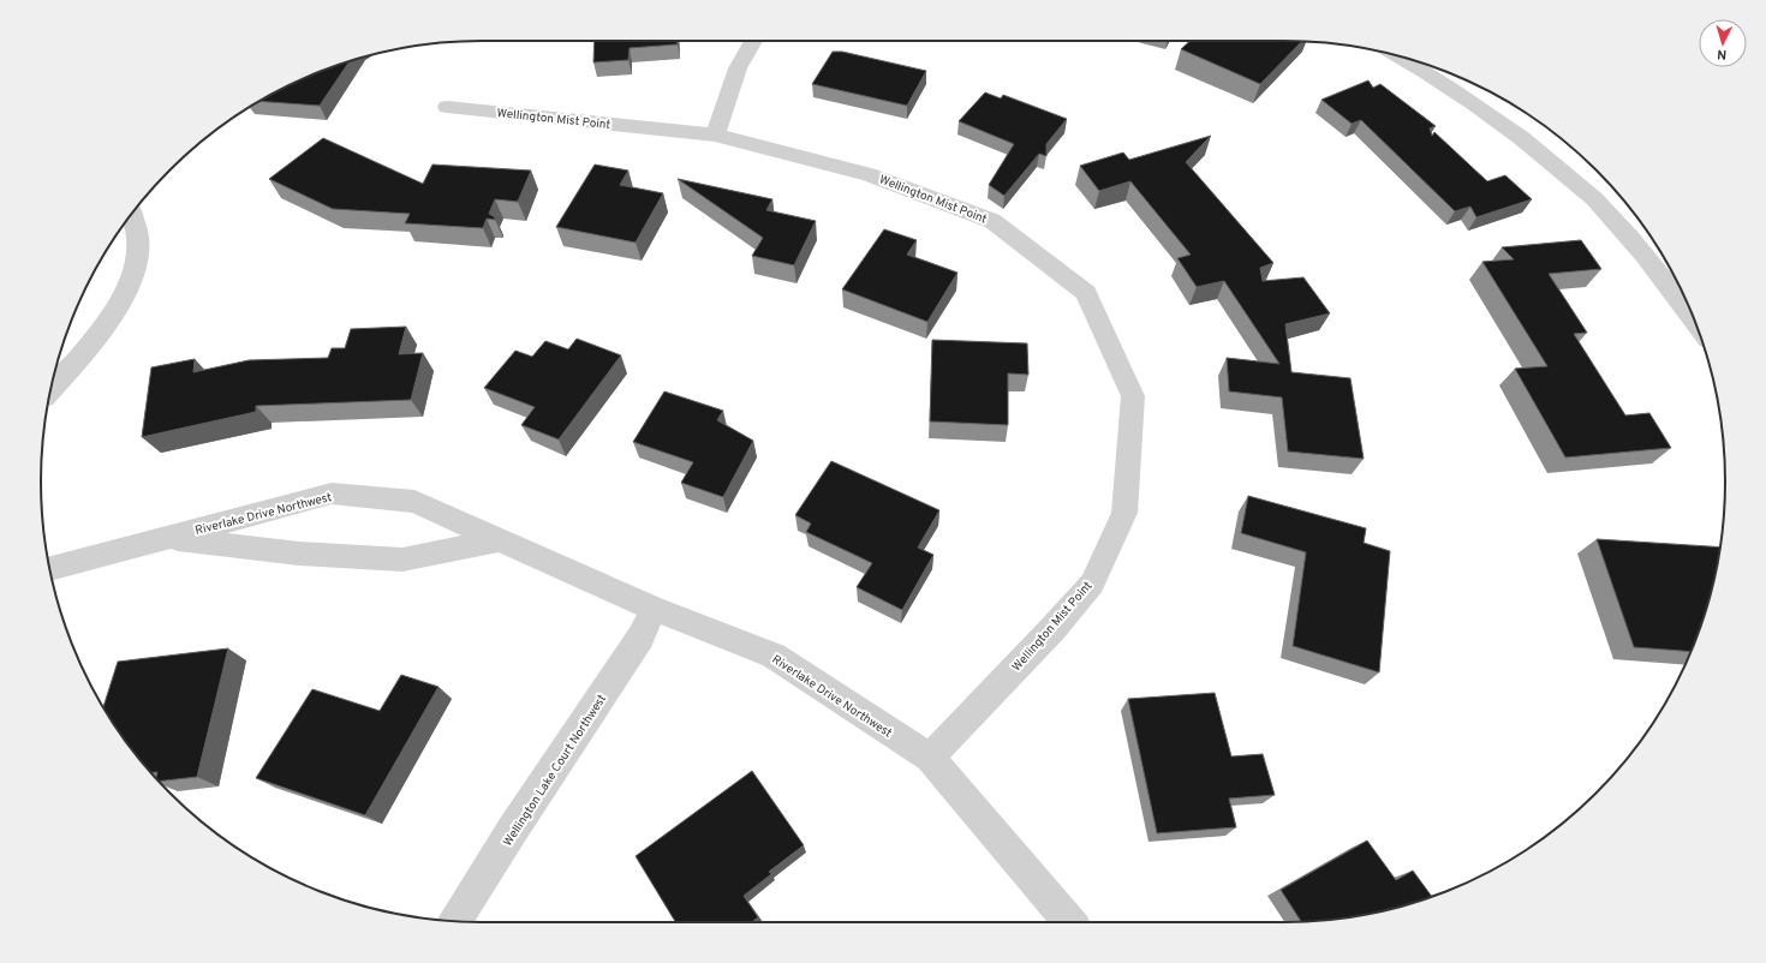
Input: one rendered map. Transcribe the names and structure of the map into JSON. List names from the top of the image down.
{
  "streets": {
    "street": ["Wellington Mist Point", "Riverlake Drive Northwest", "Wellington Lake Court Northwest"]
  },
  "crossings": [
    ["Wellington Mist Point", "Riverlake Drive Northwest"],
    ["Riverlake Drive Northwest", "Wellington Lake Court Northwest"]
  ],
  "north": "bottom"
}
